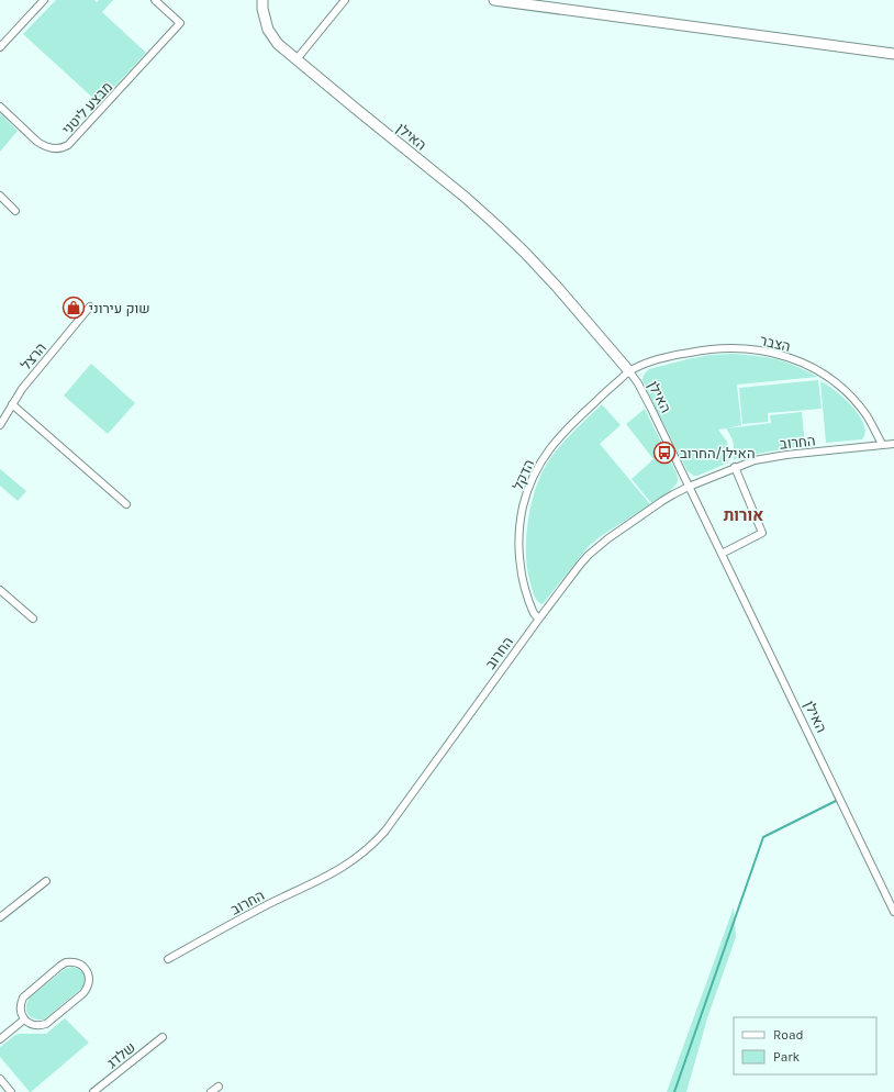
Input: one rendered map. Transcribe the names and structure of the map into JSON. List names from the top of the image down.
{
  "streets": {
    "street": [
      "מבצע ליטני",
      "האילן",
      "הצבר",
      "הרצל",
      "החרוב",
      "הדקל",
      "שלדג"
    ]
  },
  "crossings": [
    ["האילן", "הצבר"],
    ["האילן", "החרוב"],
    ["האילן", "הדקל"],
    ["הצבר", "החרוב"],
    ["הצבר", "הדקל"],
    ["החרוב", "הדקל"]
  ],
  "districts": ["אורות"],
  "places": {
    "shop": ["שוק עירוני"],
    "bus stop": ["האילן/החרוב"]
  },
  "legend": ["Road", "Park"]
}
